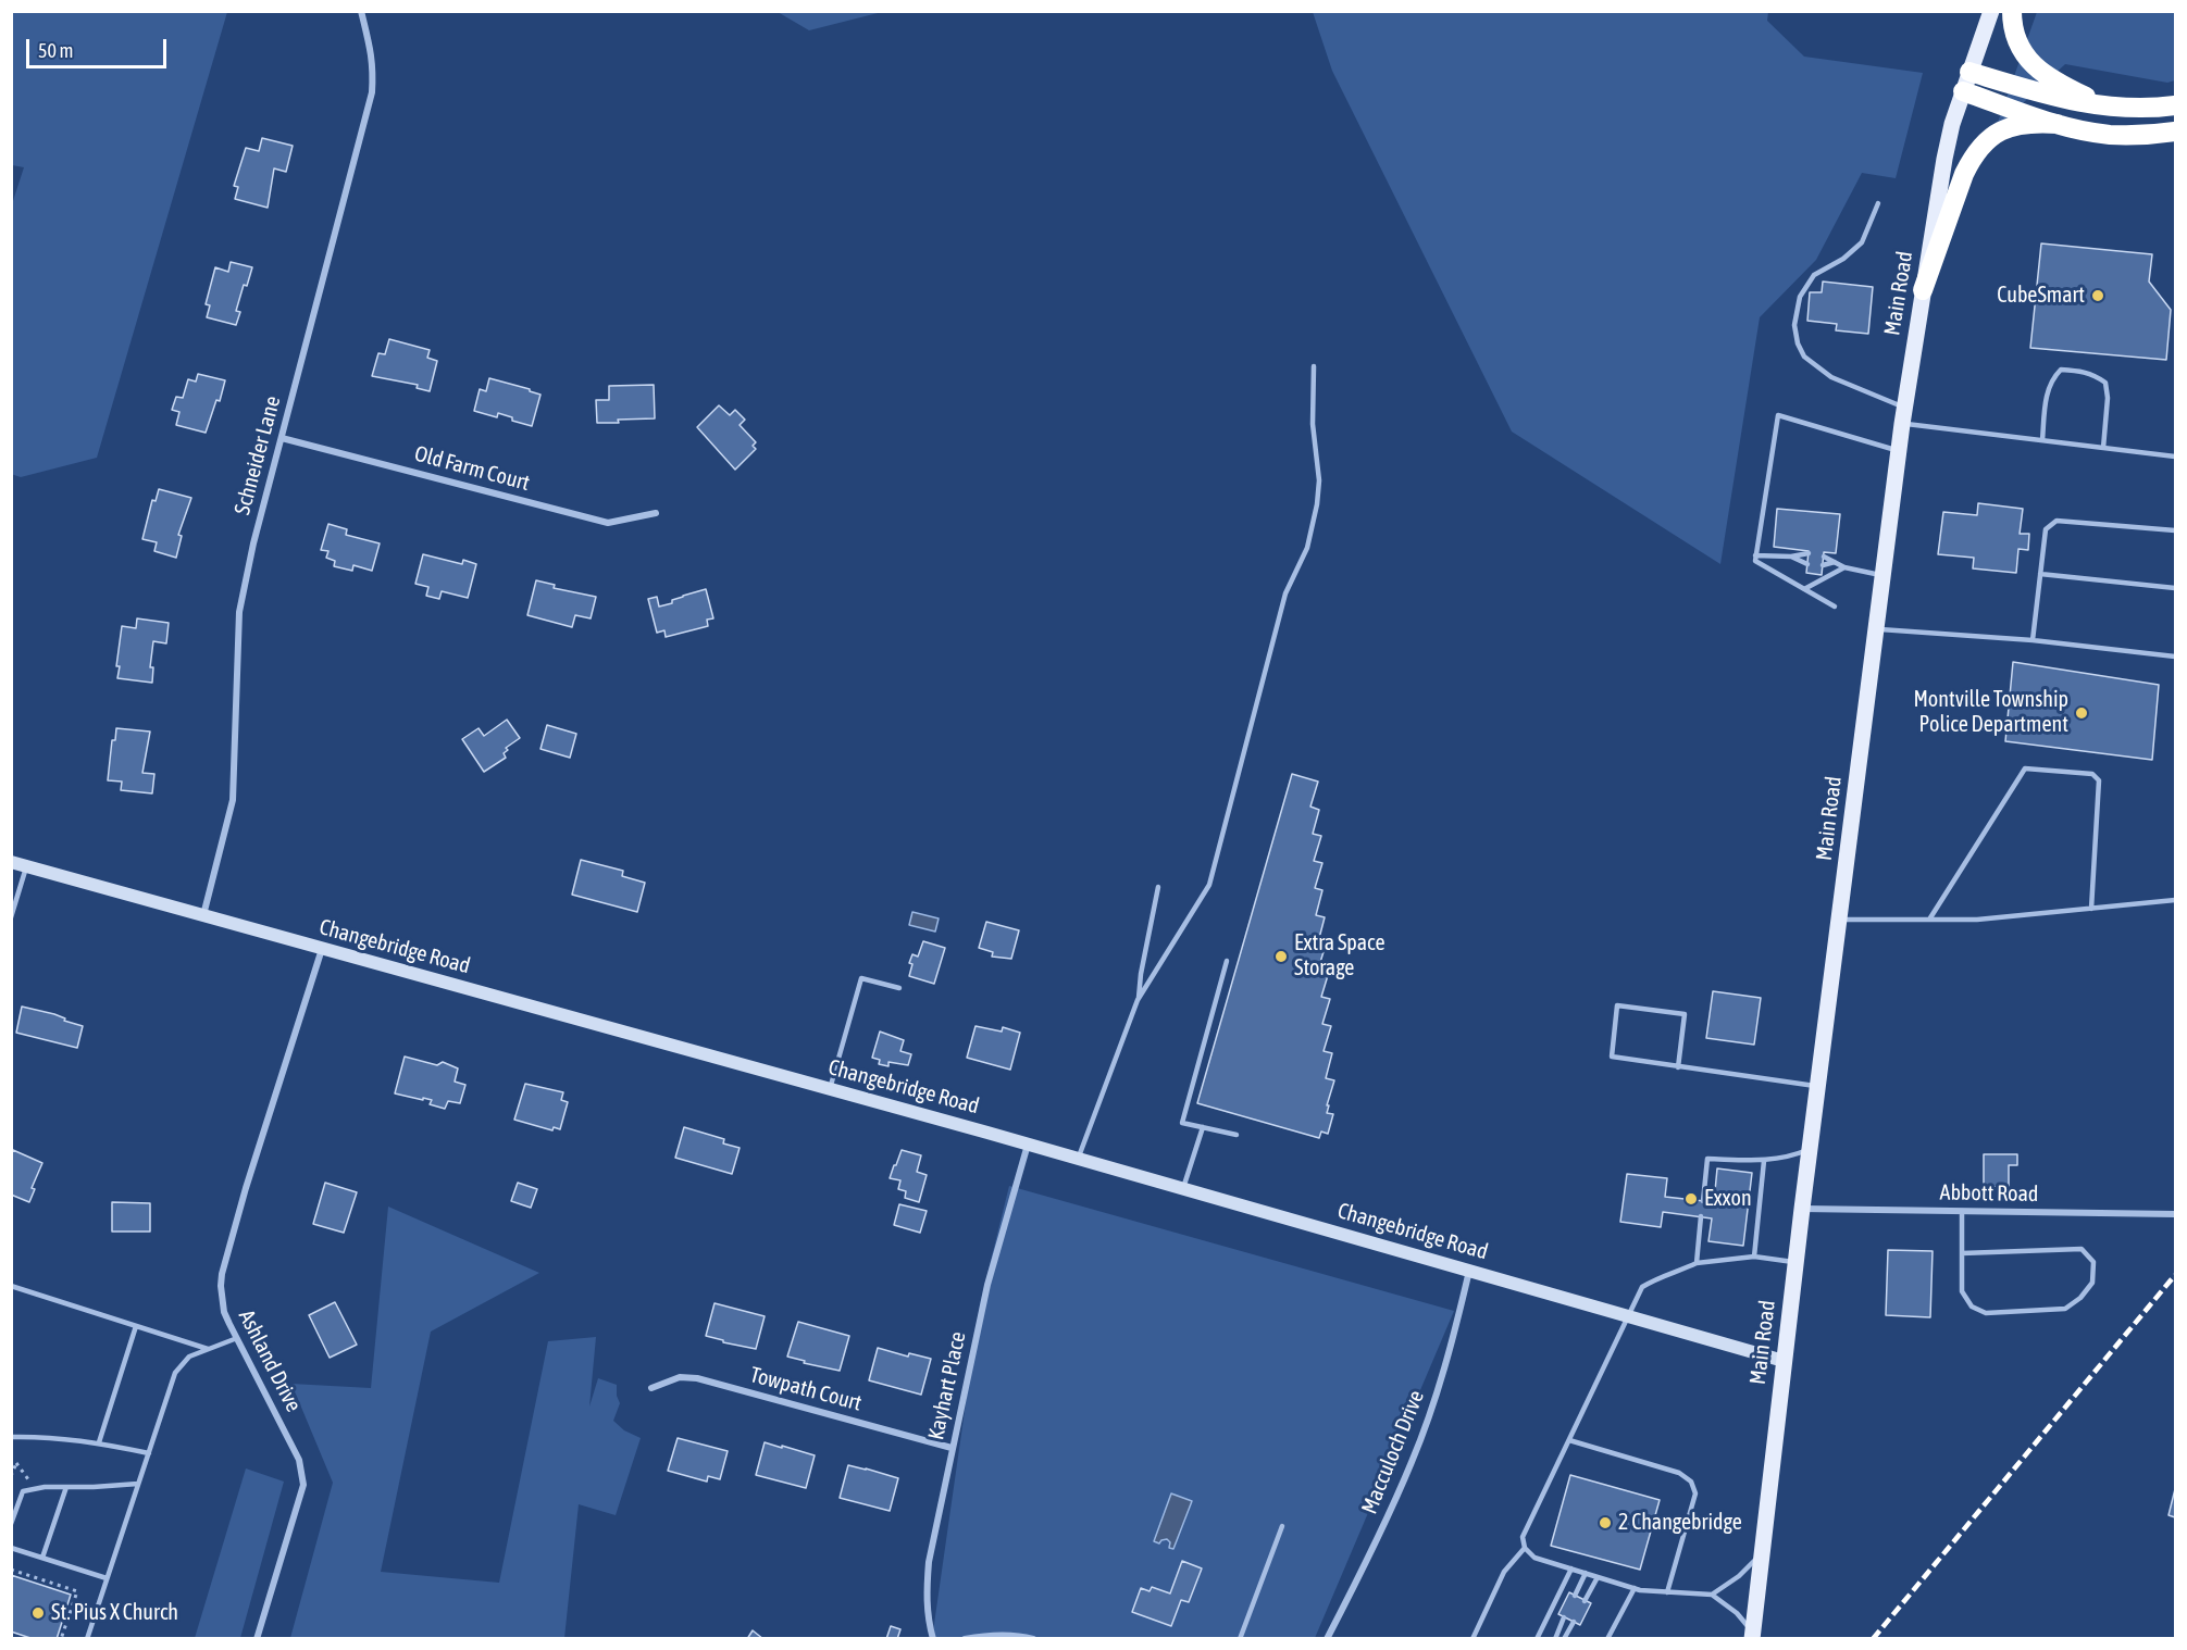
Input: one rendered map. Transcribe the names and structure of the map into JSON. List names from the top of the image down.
{
  "streets": {
    "main road": ["Main Road", "Changebridge Road"],
    "street": [
      "Schneider Lane",
      "Old Farm Court",
      "Abbott Road",
      "Ashland Drive",
      "Kayhart Place",
      "Towpath Court",
      "Macculoch Drive"
    ]
  },
  "crossings": [
    ["Main Road", "Changebridge Road"],
    ["Main Road", "Abbott Road"],
    ["Schneider Lane", "Old Farm Court"],
    ["Schneider Lane", "Changebridge Road"],
    ["Changebridge Road", "Ashland Drive"],
    ["Changebridge Road", "Kayhart Place"],
    ["Changebridge Road", "Macculoch Drive"],
    ["Kayhart Place", "Towpath Court"]
  ],
  "places": [
    "CubeSmart",
    "Montville Township Police Department",
    "Extra Space Storage",
    "Exxon",
    "2 Changebridge",
    "St. Pius X Church"
  ],
  "scale_bar": "50 m"
}
